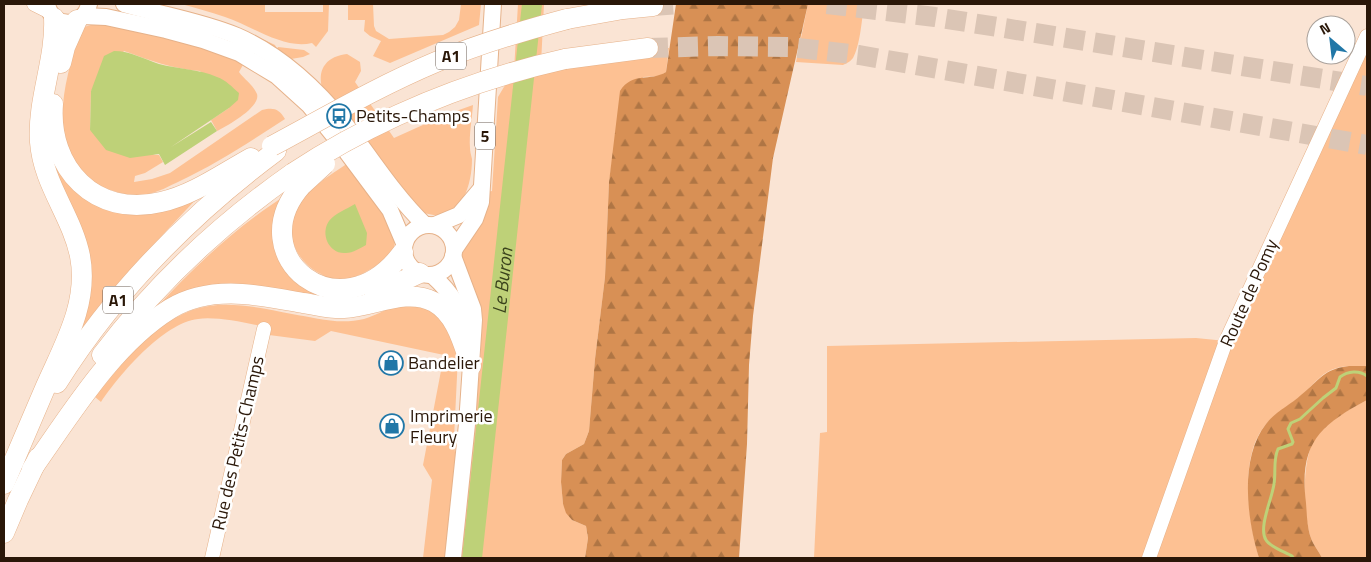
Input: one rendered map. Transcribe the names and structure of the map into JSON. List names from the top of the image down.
{
  "streets": {
    "highway": ["A1"],
    "main road": ["5"],
    "street": ["Route de Pomy", "Rue des Petits-Champs"]
  },
  "water": ["Le Buron"],
  "places": {
    "bus stop": ["Petits-Champs"],
    "shop": ["Bandelier", "Imprimerie Fleury"]
  },
  "north": "top left"
}
